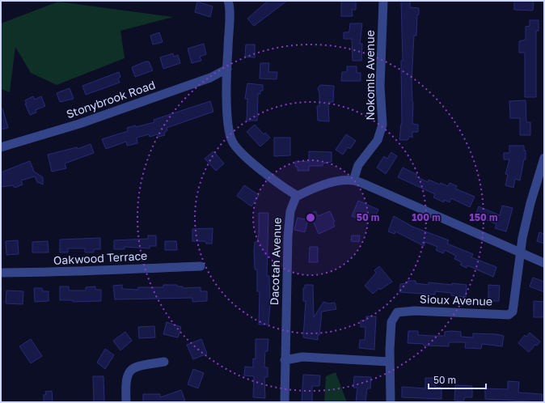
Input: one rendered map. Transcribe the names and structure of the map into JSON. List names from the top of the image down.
{
  "streets": {
    "street": [
      "Nokomis Avenue",
      "Stonybrook Road",
      "Oakwood Terrace",
      "Dacotah Avenue",
      "Sioux Avenue"
    ]
  },
  "scale_bar": "50 m",
  "rings": ["50 m", "100 m", "150 m"]
}
